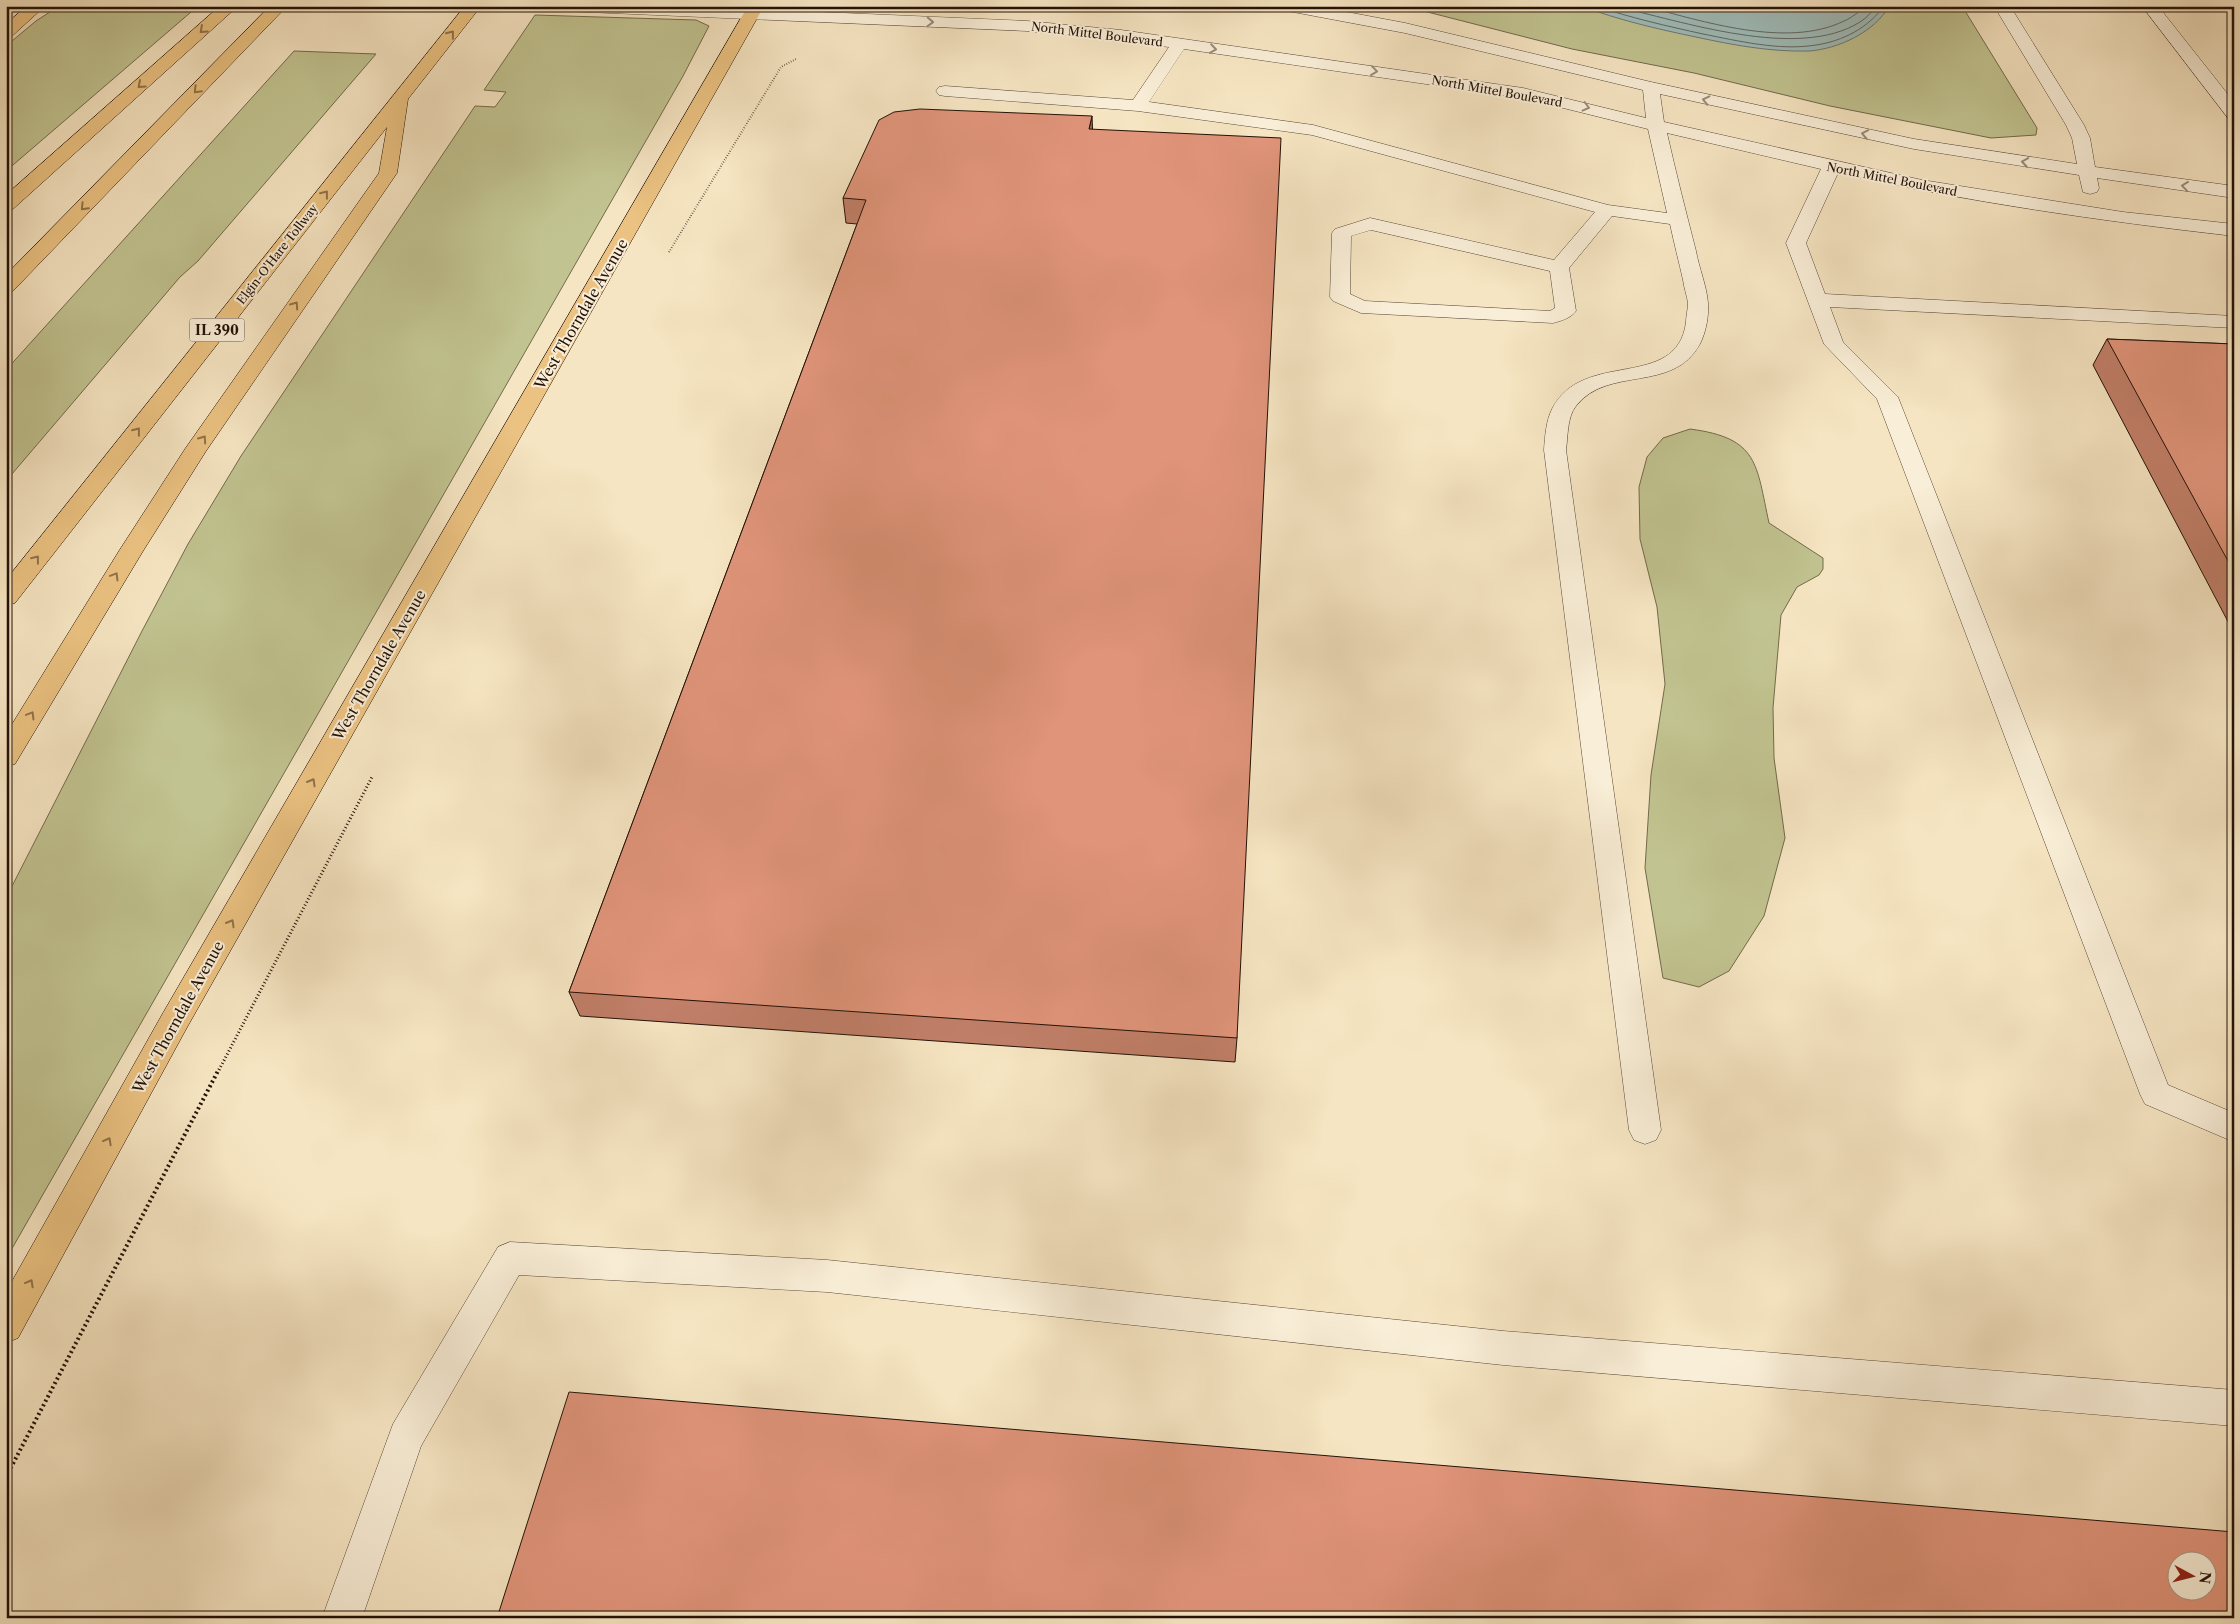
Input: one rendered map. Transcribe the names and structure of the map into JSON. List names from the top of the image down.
{
  "streets": {
    "main road": ["Elgin-O'Hare Tollway", "West Thorndale Avenue", "IL 390"],
    "street": ["North Mittel Boulevard"]
  },
  "crossings": [
    ["North Mittel Boulevard", "West Thorndale Avenue"]
  ],
  "one_way": ["West Thorndale Avenue"],
  "north": "right"
}
